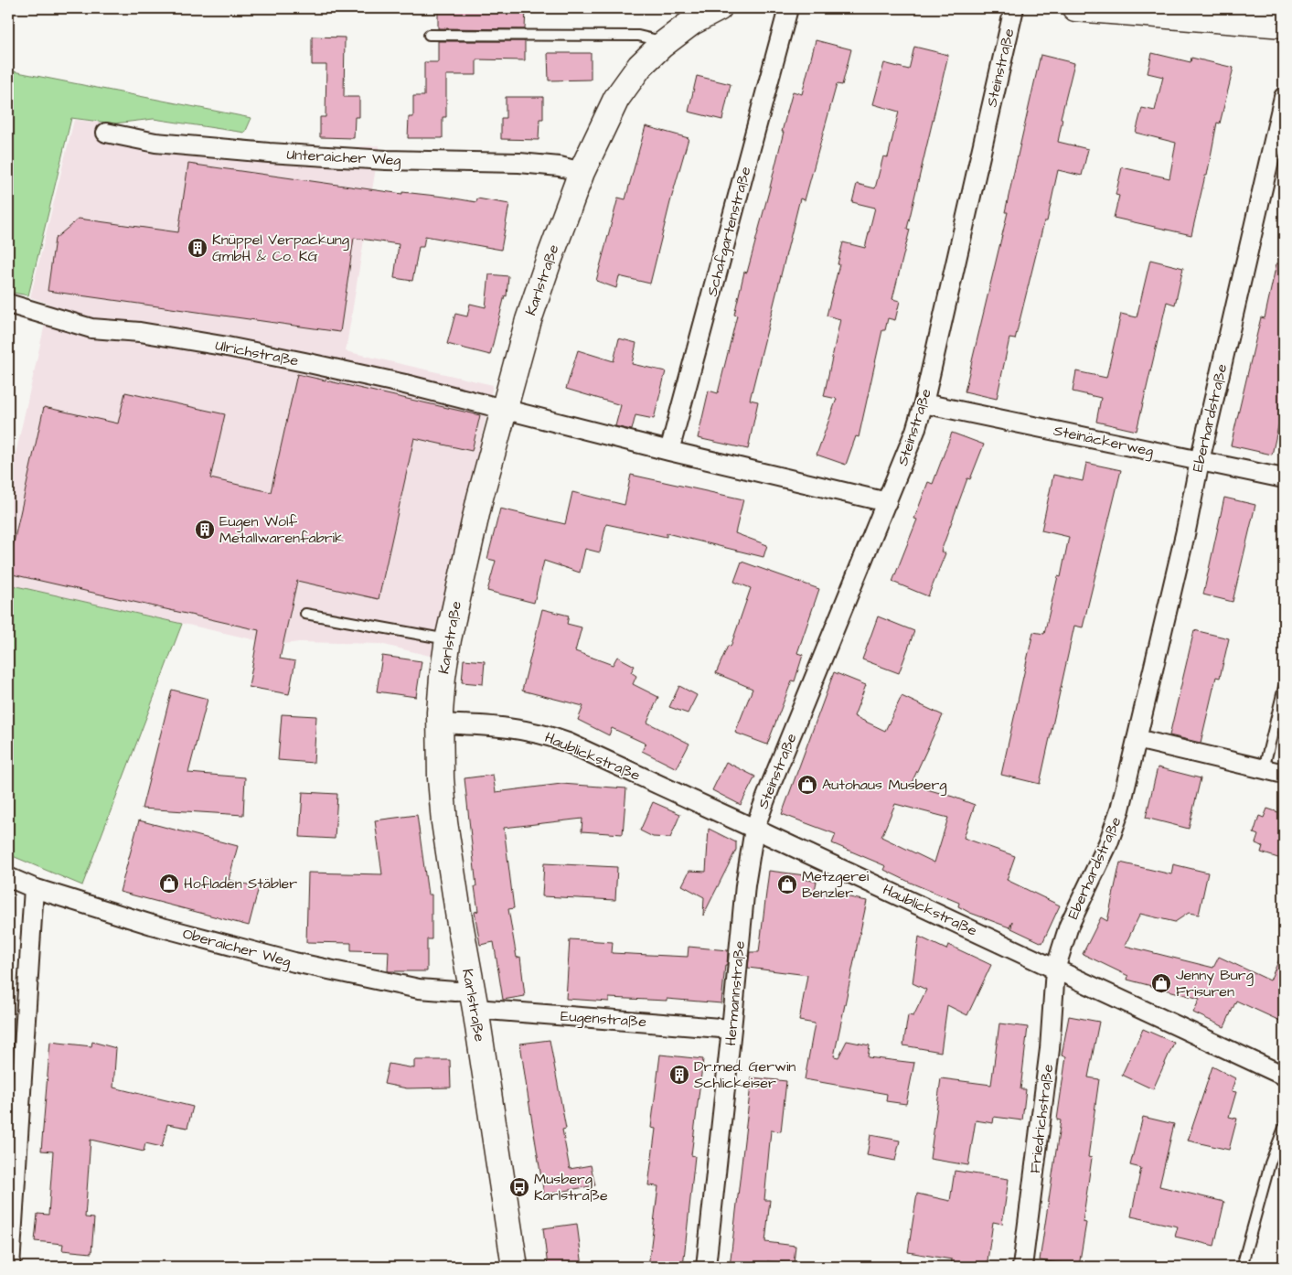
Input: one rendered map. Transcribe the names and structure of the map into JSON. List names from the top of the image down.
{
  "streets": {
    "main road": ["Karlstraße"],
    "street": [
      "Steinstraße",
      "Unteraicher Weg",
      "Schafgartenstraße",
      "Ulrichstraße",
      "Eberhardstraße",
      "Steinäckerweg",
      "Haublickstraße",
      "Oberaicher Weg",
      "Hermannstraße",
      "Eugenstraße",
      "Friedrichstraße"
    ]
  },
  "crossings": [
    ["Steinstraße", "Steinäckerweg"],
    ["Steinstraße", "Haublickstraße"],
    ["Steinstraße", "Hermannstraße"],
    ["Unteraicher Weg", "Karlstraße"],
    ["Karlstraße", "Ulrichstraße"],
    ["Karlstraße", "Haublickstraße"],
    ["Karlstraße", "Oberaicher Weg"],
    ["Karlstraße", "Eugenstraße"],
    ["Eberhardstraße", "Steinäckerweg"],
    ["Eberhardstraße", "Haublickstraße"],
    ["Eberhardstraße", "Friedrichstraße"],
    ["Haublickstraße", "Hermannstraße"],
    ["Haublickstraße", "Friedrichstraße"],
    ["Oberaicher Weg", "Eugenstraße"],
    ["Hermannstraße", "Eugenstraße"]
  ],
  "places": {
    "building": ["Knüppel Verpackung GmbH & Co. KG", "Eugen Wolf Metallwarenfabrik", "Dr.med. Gerwin Schlickeiser"],
    "shop": [
      "Autohaus Musberg",
      "Hofladen Stäbler",
      "Metzgerei Benzler",
      "Jenny Burg Frisuren"
    ],
    "bus stop": ["Musberg Karlstraße"]
  }
}
